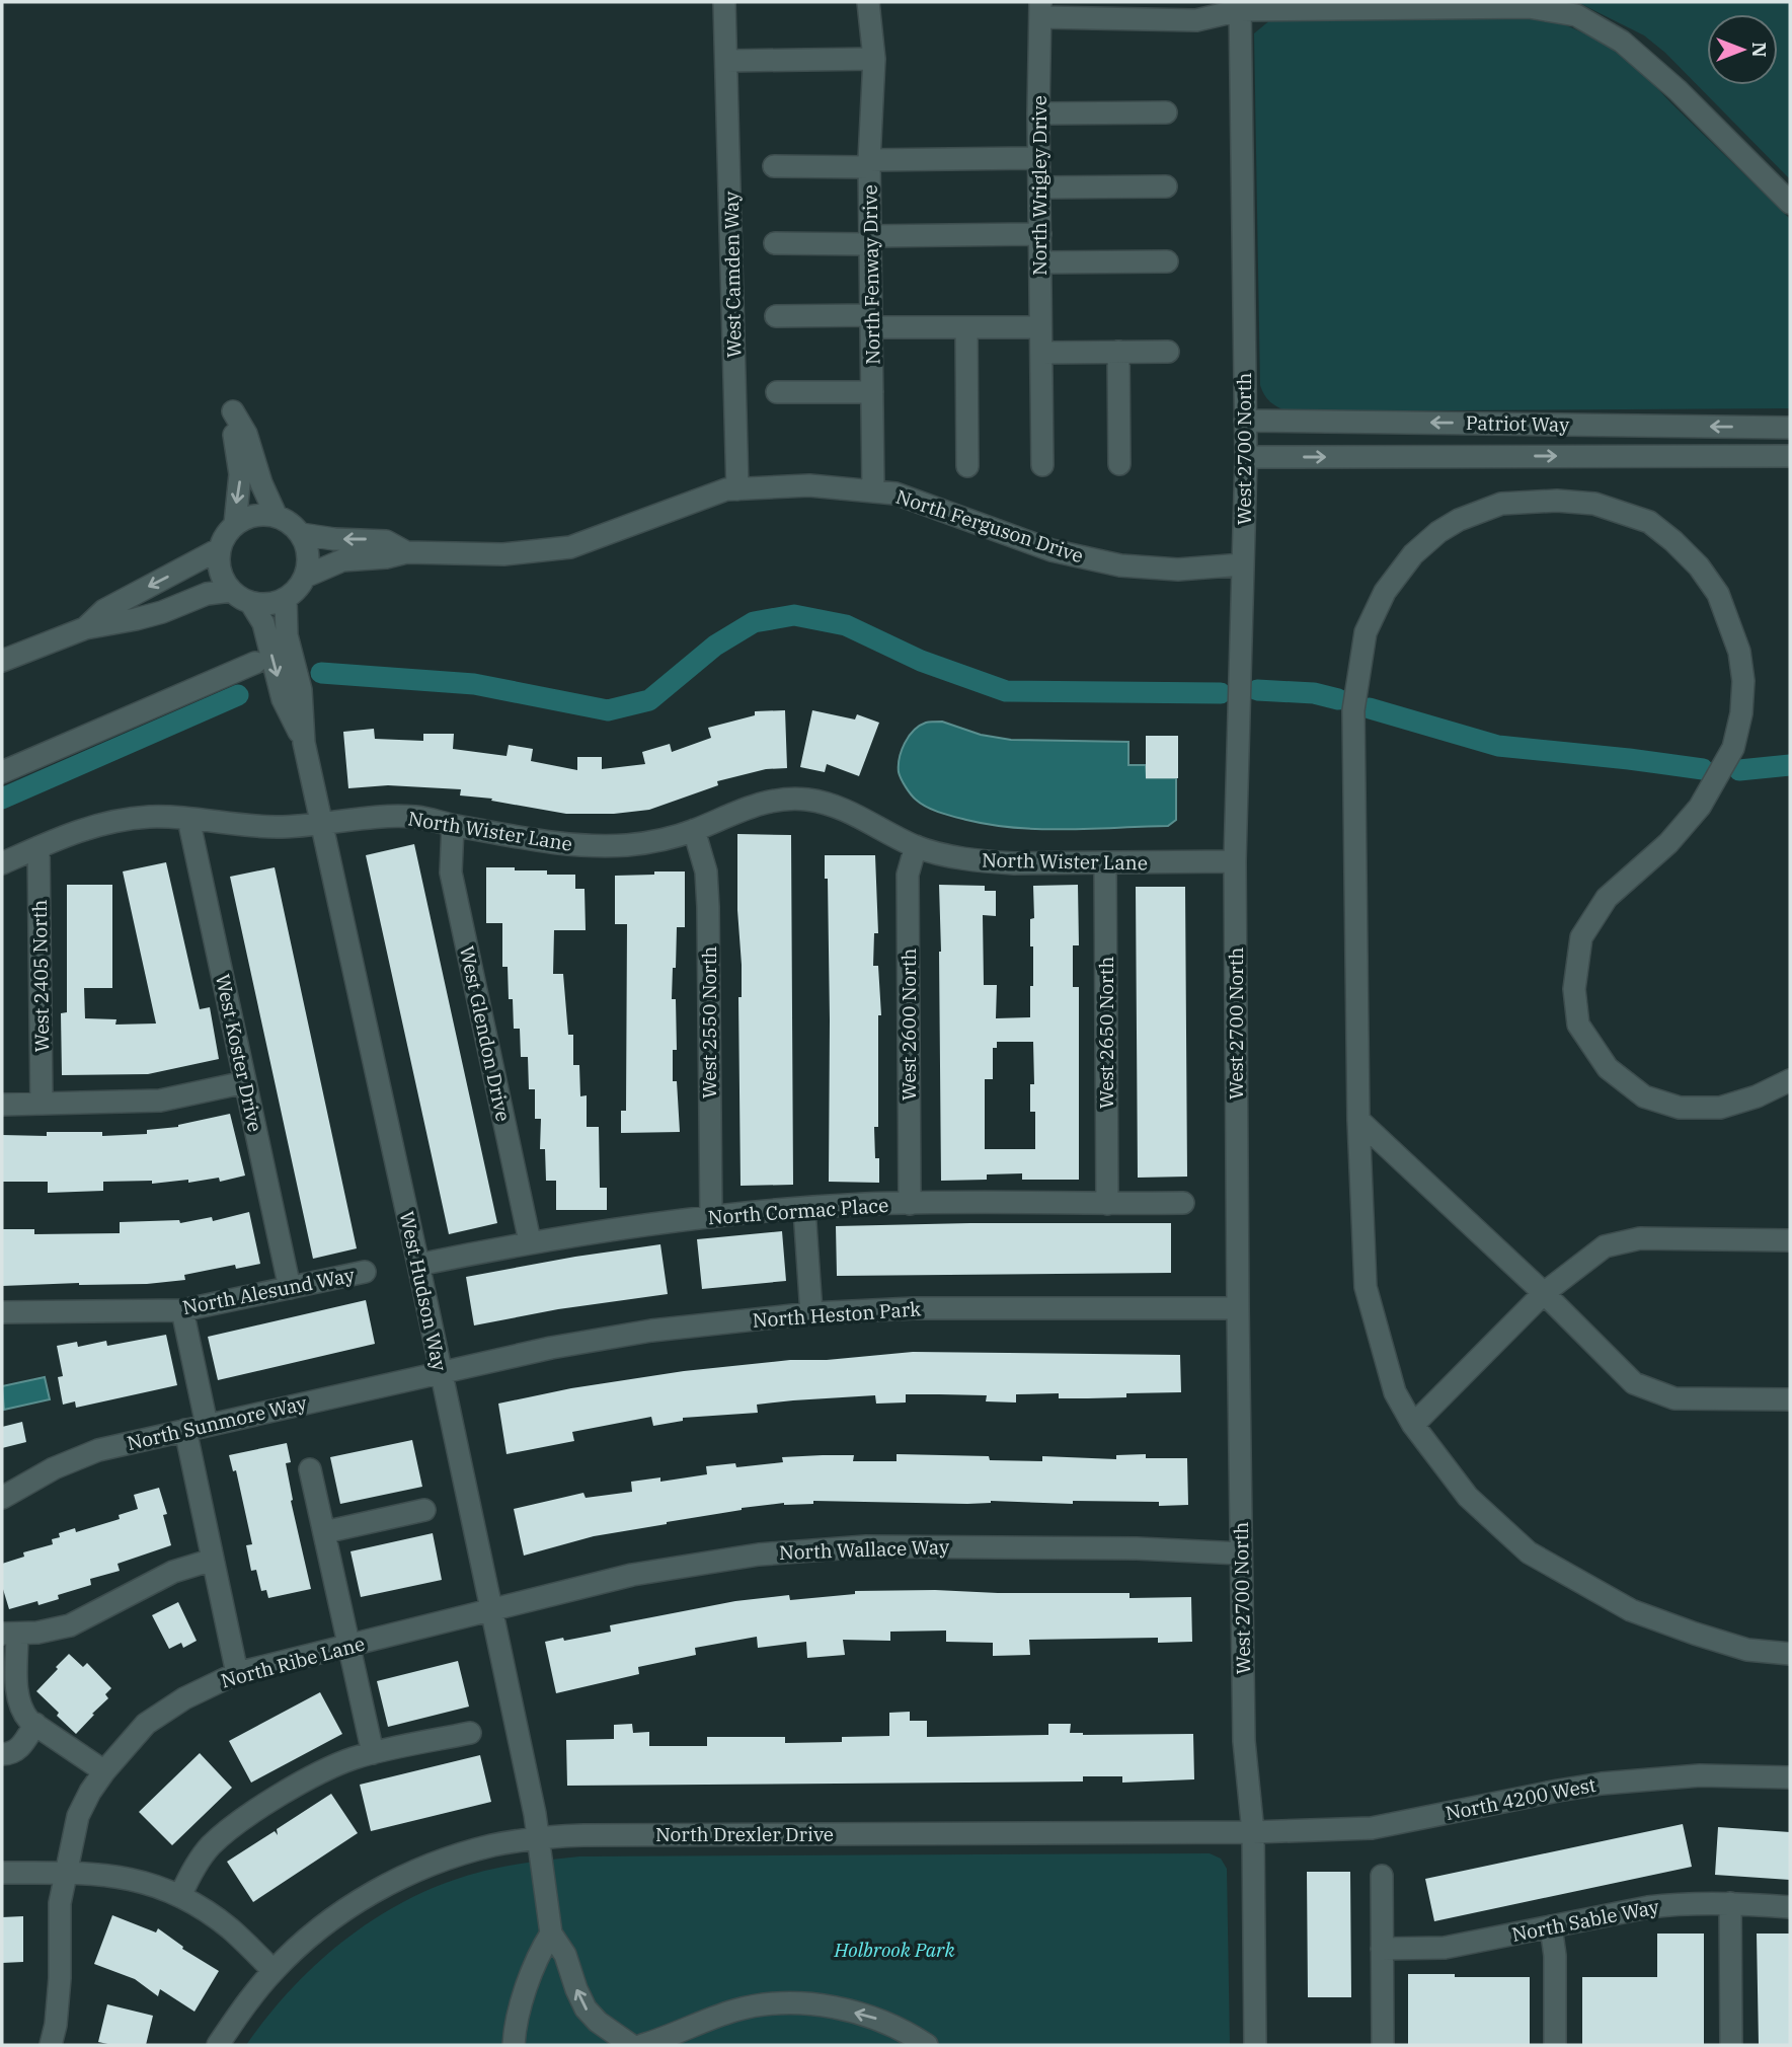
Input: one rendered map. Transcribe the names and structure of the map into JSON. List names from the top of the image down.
{
  "streets": {
    "street": [
      "North Wrigley Drive",
      "West Camden Way",
      "North Fenway Drive",
      "Patriot Way",
      "West 2700 North",
      "North Ferguson Drive",
      "North Wister Lane",
      "West 2405 North",
      "West 2550 North",
      "West 2600 North",
      "West 2650 North",
      "West Glendon Drive",
      "West Koster Drive",
      "North Cormac Place",
      "North Alesund Way",
      "West Hudson Way",
      "North Heston Park",
      "North Sunmore Way",
      "North Wallace Way",
      "North Ribe Lane",
      "North 4200 West",
      "North Drexler Drive",
      "North Sable Way"
    ]
  },
  "crossings": [
    ["West Camden Way", "North Ferguson Drive"],
    ["North Fenway Drive", "North Ferguson Drive"],
    ["Patriot Way", "West 2700 North"],
    ["West 2700 North", "North Ferguson Drive"],
    ["West 2700 North", "North Wister Lane"],
    ["West 2700 North", "North Heston Park"],
    ["West 2700 North", "North Wallace Way"],
    ["West 2700 North", "North 4200 West"],
    ["West 2700 North", "North Drexler Drive"],
    ["North Ferguson Drive", "West Hudson Way"],
    ["North Wister Lane", "West 2405 North"],
    ["North Wister Lane", "West 2550 North"],
    ["North Wister Lane", "West 2600 North"],
    ["North Wister Lane", "West 2650 North"],
    ["North Wister Lane", "West Glendon Drive"],
    ["North Wister Lane", "West Koster Drive"],
    ["North Wister Lane", "West Hudson Way"],
    ["West 2550 North", "North Cormac Place"],
    ["West 2600 North", "North Cormac Place"],
    ["West 2650 North", "North Cormac Place"],
    ["West Glendon Drive", "North Cormac Place"],
    ["West Koster Drive", "North Alesund Way"],
    ["North Cormac Place", "West Hudson Way"],
    ["West Hudson Way", "North Heston Park"],
    ["West Hudson Way", "North Sunmore Way"],
    ["West Hudson Way", "North Wallace Way"],
    ["West Hudson Way", "North Ribe Lane"],
    ["West Hudson Way", "North Drexler Drive"],
    ["North Heston Park", "North Sunmore Way"],
    ["North Wallace Way", "North Ribe Lane"],
    ["North 4200 West", "North Drexler Drive"]
  ],
  "parks": ["Holbrook Park"],
  "north": "right"
}
